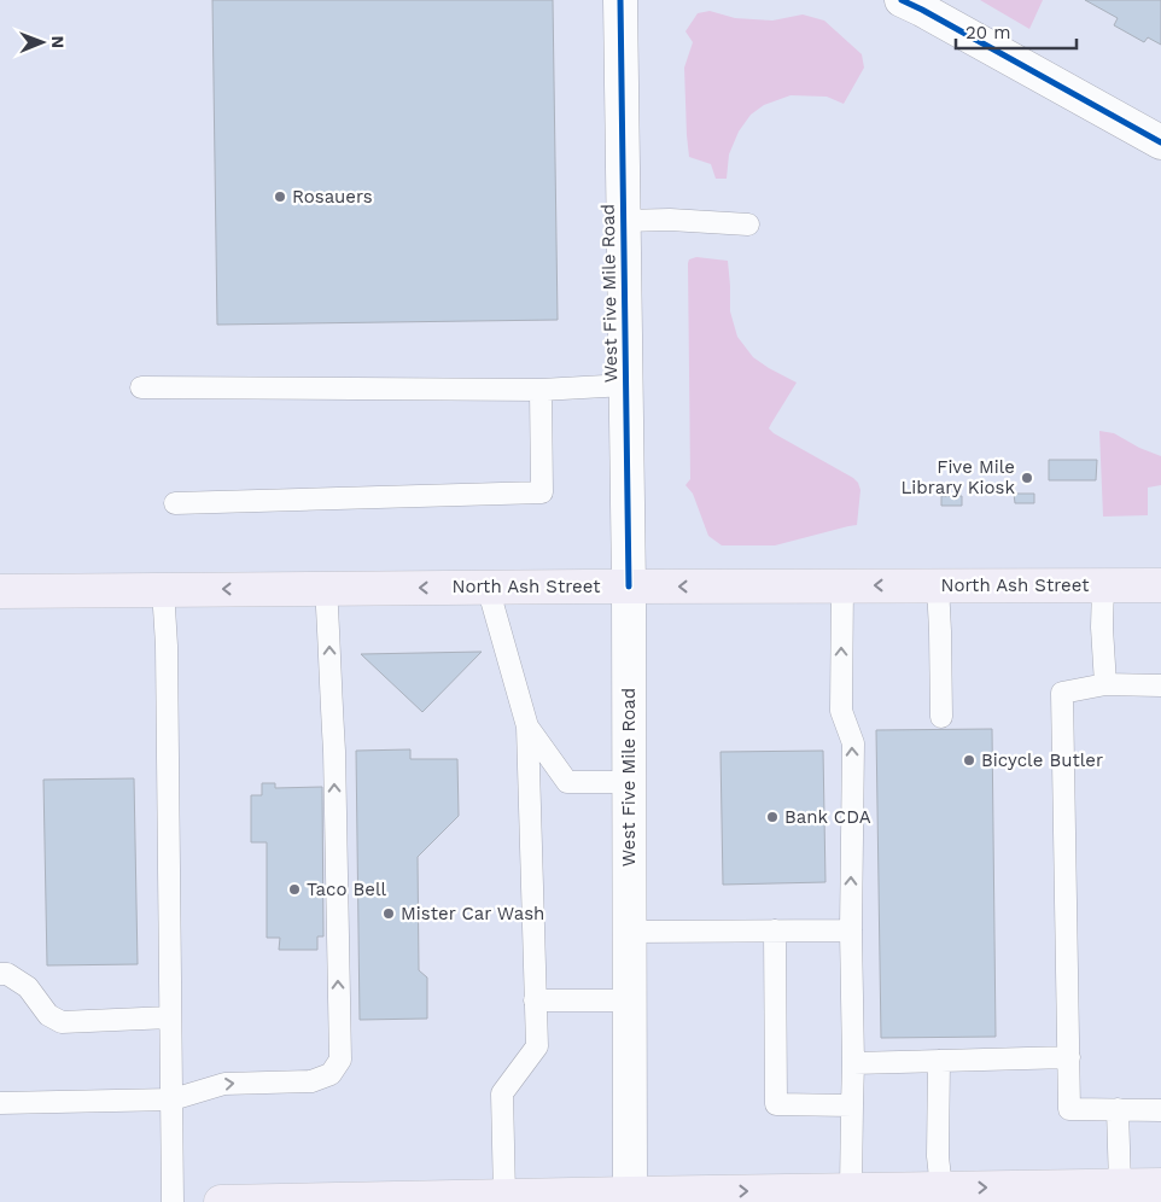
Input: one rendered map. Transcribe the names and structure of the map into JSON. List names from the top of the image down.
{
  "streets": {
    "main road": ["West Five Mile Road", "North Ash Street"]
  },
  "crossings": [
    ["West Five Mile Road", "North Ash Street"]
  ],
  "one_way": ["North Ash Street"],
  "places": [
    "Rosauers",
    "Five Mile Library Kiosk",
    "Bicycle Butler",
    "Bank CDA",
    "Taco Bell",
    "Mister Car Wash"
  ],
  "scale_bar": "20 m",
  "north": "right"
}
